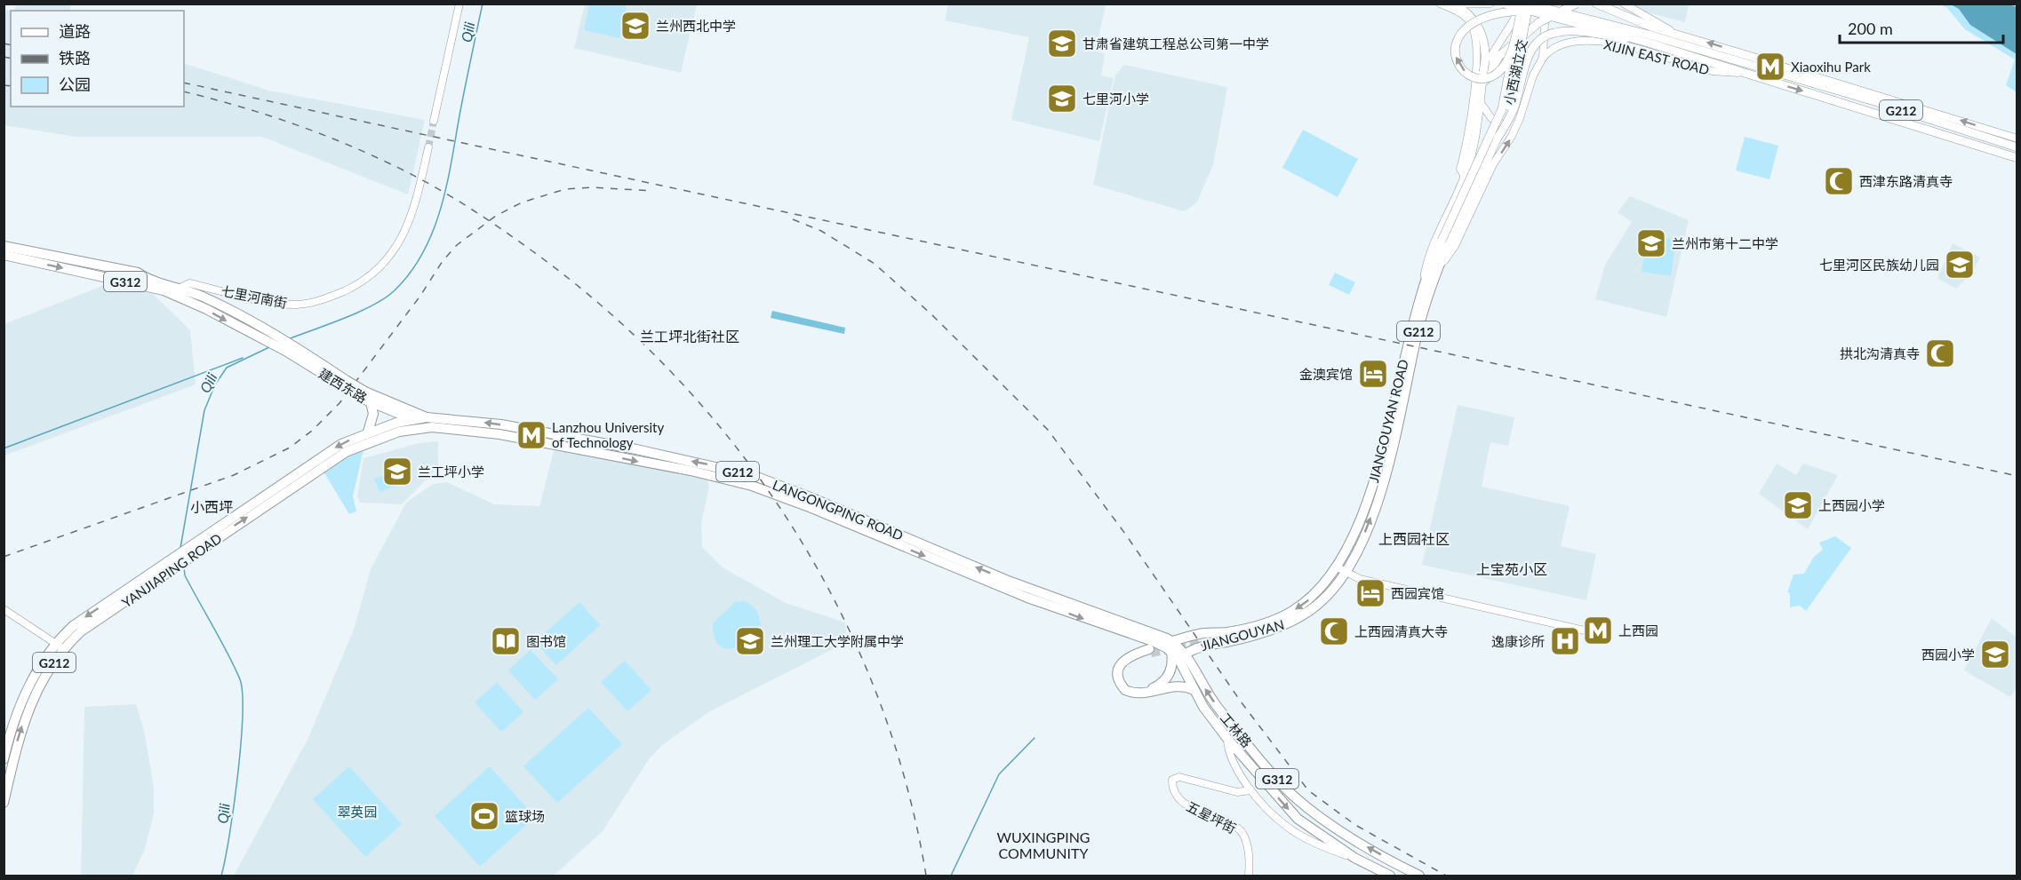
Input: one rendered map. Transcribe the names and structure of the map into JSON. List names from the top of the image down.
{
  "streets": {
    "highway": [
      "G212",
      "G312",
      "建西东路",
      "JIANGOUYAN ROAD",
      "LANGONGPING ROAD",
      "YANJIAPING ROAD",
      "JIANGOUYAN",
      "工林路"
    ],
    "main road": ["XIJIN EAST ROAD", "小西湖立交"],
    "street": ["七里河南街", "五星坪街"]
  },
  "crossings": [
    ["小西湖立交", "G212"],
    ["G212", "建西东路"],
    ["G212", "JIANGOUYAN ROAD"],
    ["G212", "LANGONGPING ROAD"],
    ["G312", "七里河南街"],
    ["G312", "建西东路"],
    ["七里河南街", "建西东路"],
    ["建西东路", "LANGONGPING ROAD"],
    ["建西东路", "YANJIAPING ROAD"],
    ["JIANGOUYAN ROAD", "JIANGOUYAN"],
    ["LANGONGPING ROAD", "YANJIAPING ROAD"],
    ["LANGONGPING ROAD", "JIANGOUYAN"],
    ["LANGONGPING ROAD", "工林路"],
    ["JIANGOUYAN", "工林路"]
  ],
  "districts": [
    "兰工坪北街社区",
    "小西坪",
    "上西园社区",
    "上宝苑小区",
    "WUXINGPING COMMUNITY"
  ],
  "water": ["Qili"],
  "parks": ["翠英园"],
  "places": {
    "school or university": [
      "兰州西北中学",
      "甘肃省建筑工程总公司第一中学",
      "七里河小学",
      "兰州市第十二中学",
      "七里河区民族幼儿园",
      "兰工坪小学",
      "上西园小学",
      "兰州理工大学附属中学",
      "西园小学"
    ],
    "metro station": ["Xiaoxihu Park", "Lanzhou University of Technology", "上西园"],
    "mosque": ["西津东路清真寺", "拱北沟清真寺", "上西园清真大寺"],
    "hotel": ["金澳宾馆", "西园宾馆"],
    "library": ["图书馆"],
    "hospital": ["逸康诊所"],
    "sports": ["篮球场"]
  },
  "legend": ["道路", "铁路", "公园"],
  "scale_bar": "200 m"
}
